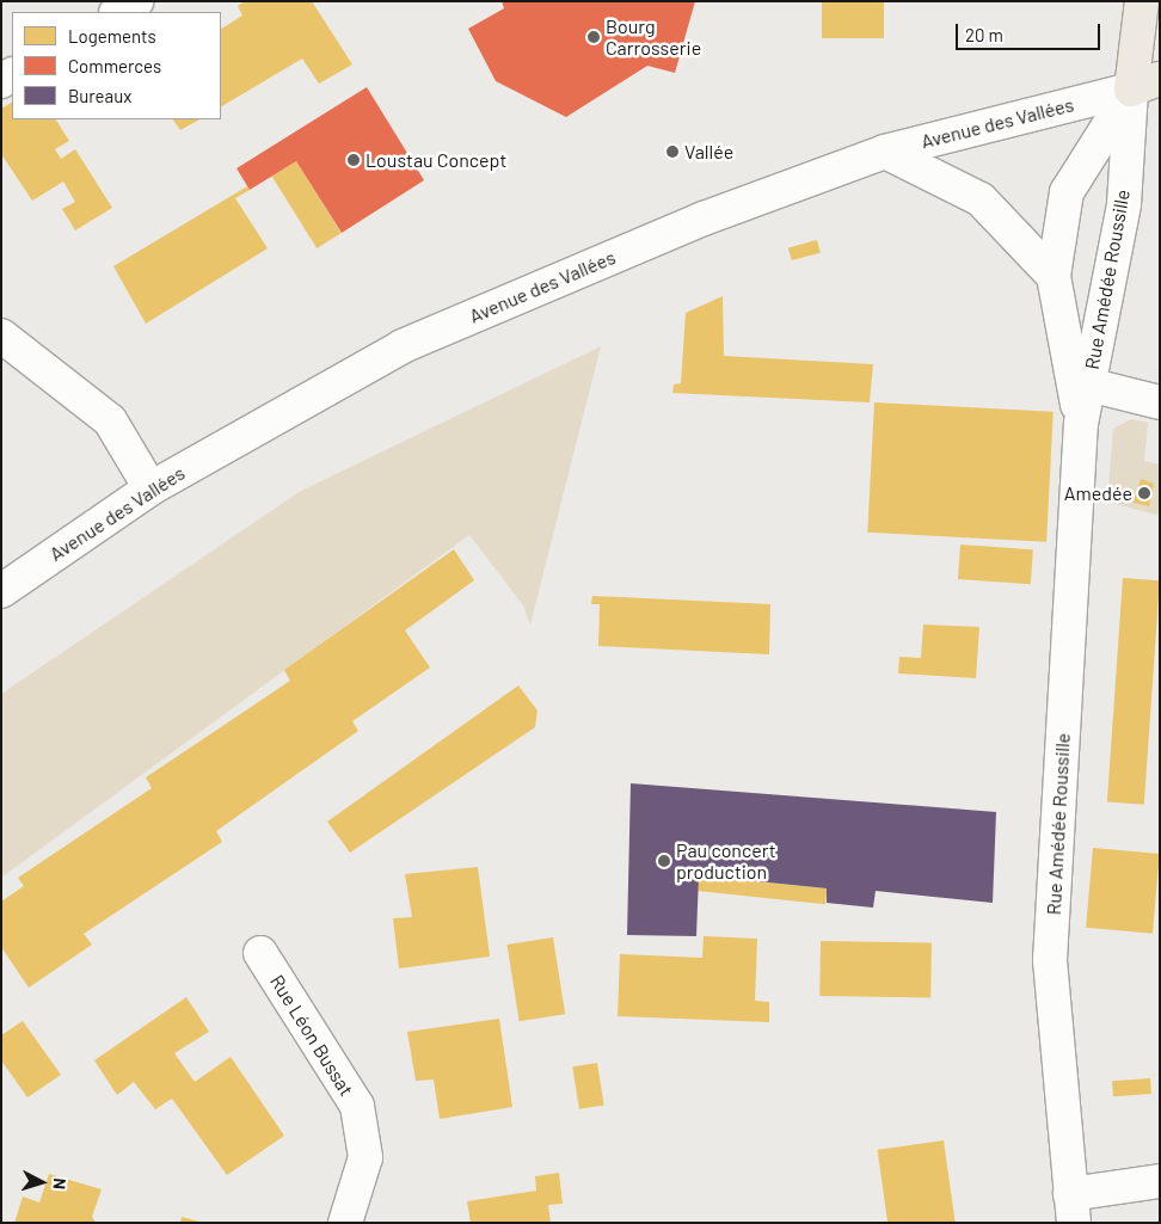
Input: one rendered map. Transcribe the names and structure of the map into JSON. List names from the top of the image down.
{
  "streets": {
    "street": ["Avenue des Vallées", "Rue Amédée Roussille", "Rue Léon Bussat"]
  },
  "crossings": [
    ["Avenue des Vallées", "Rue Amédée Roussille"]
  ],
  "places": [
    "Bourg Carrosserie",
    "Vallée",
    "Loustau Concept",
    "Amedée",
    "Pau concert production"
  ],
  "legend": ["Logements", "Commerces", "Bureaux"],
  "scale_bar": "20 m",
  "north": "right"
}
